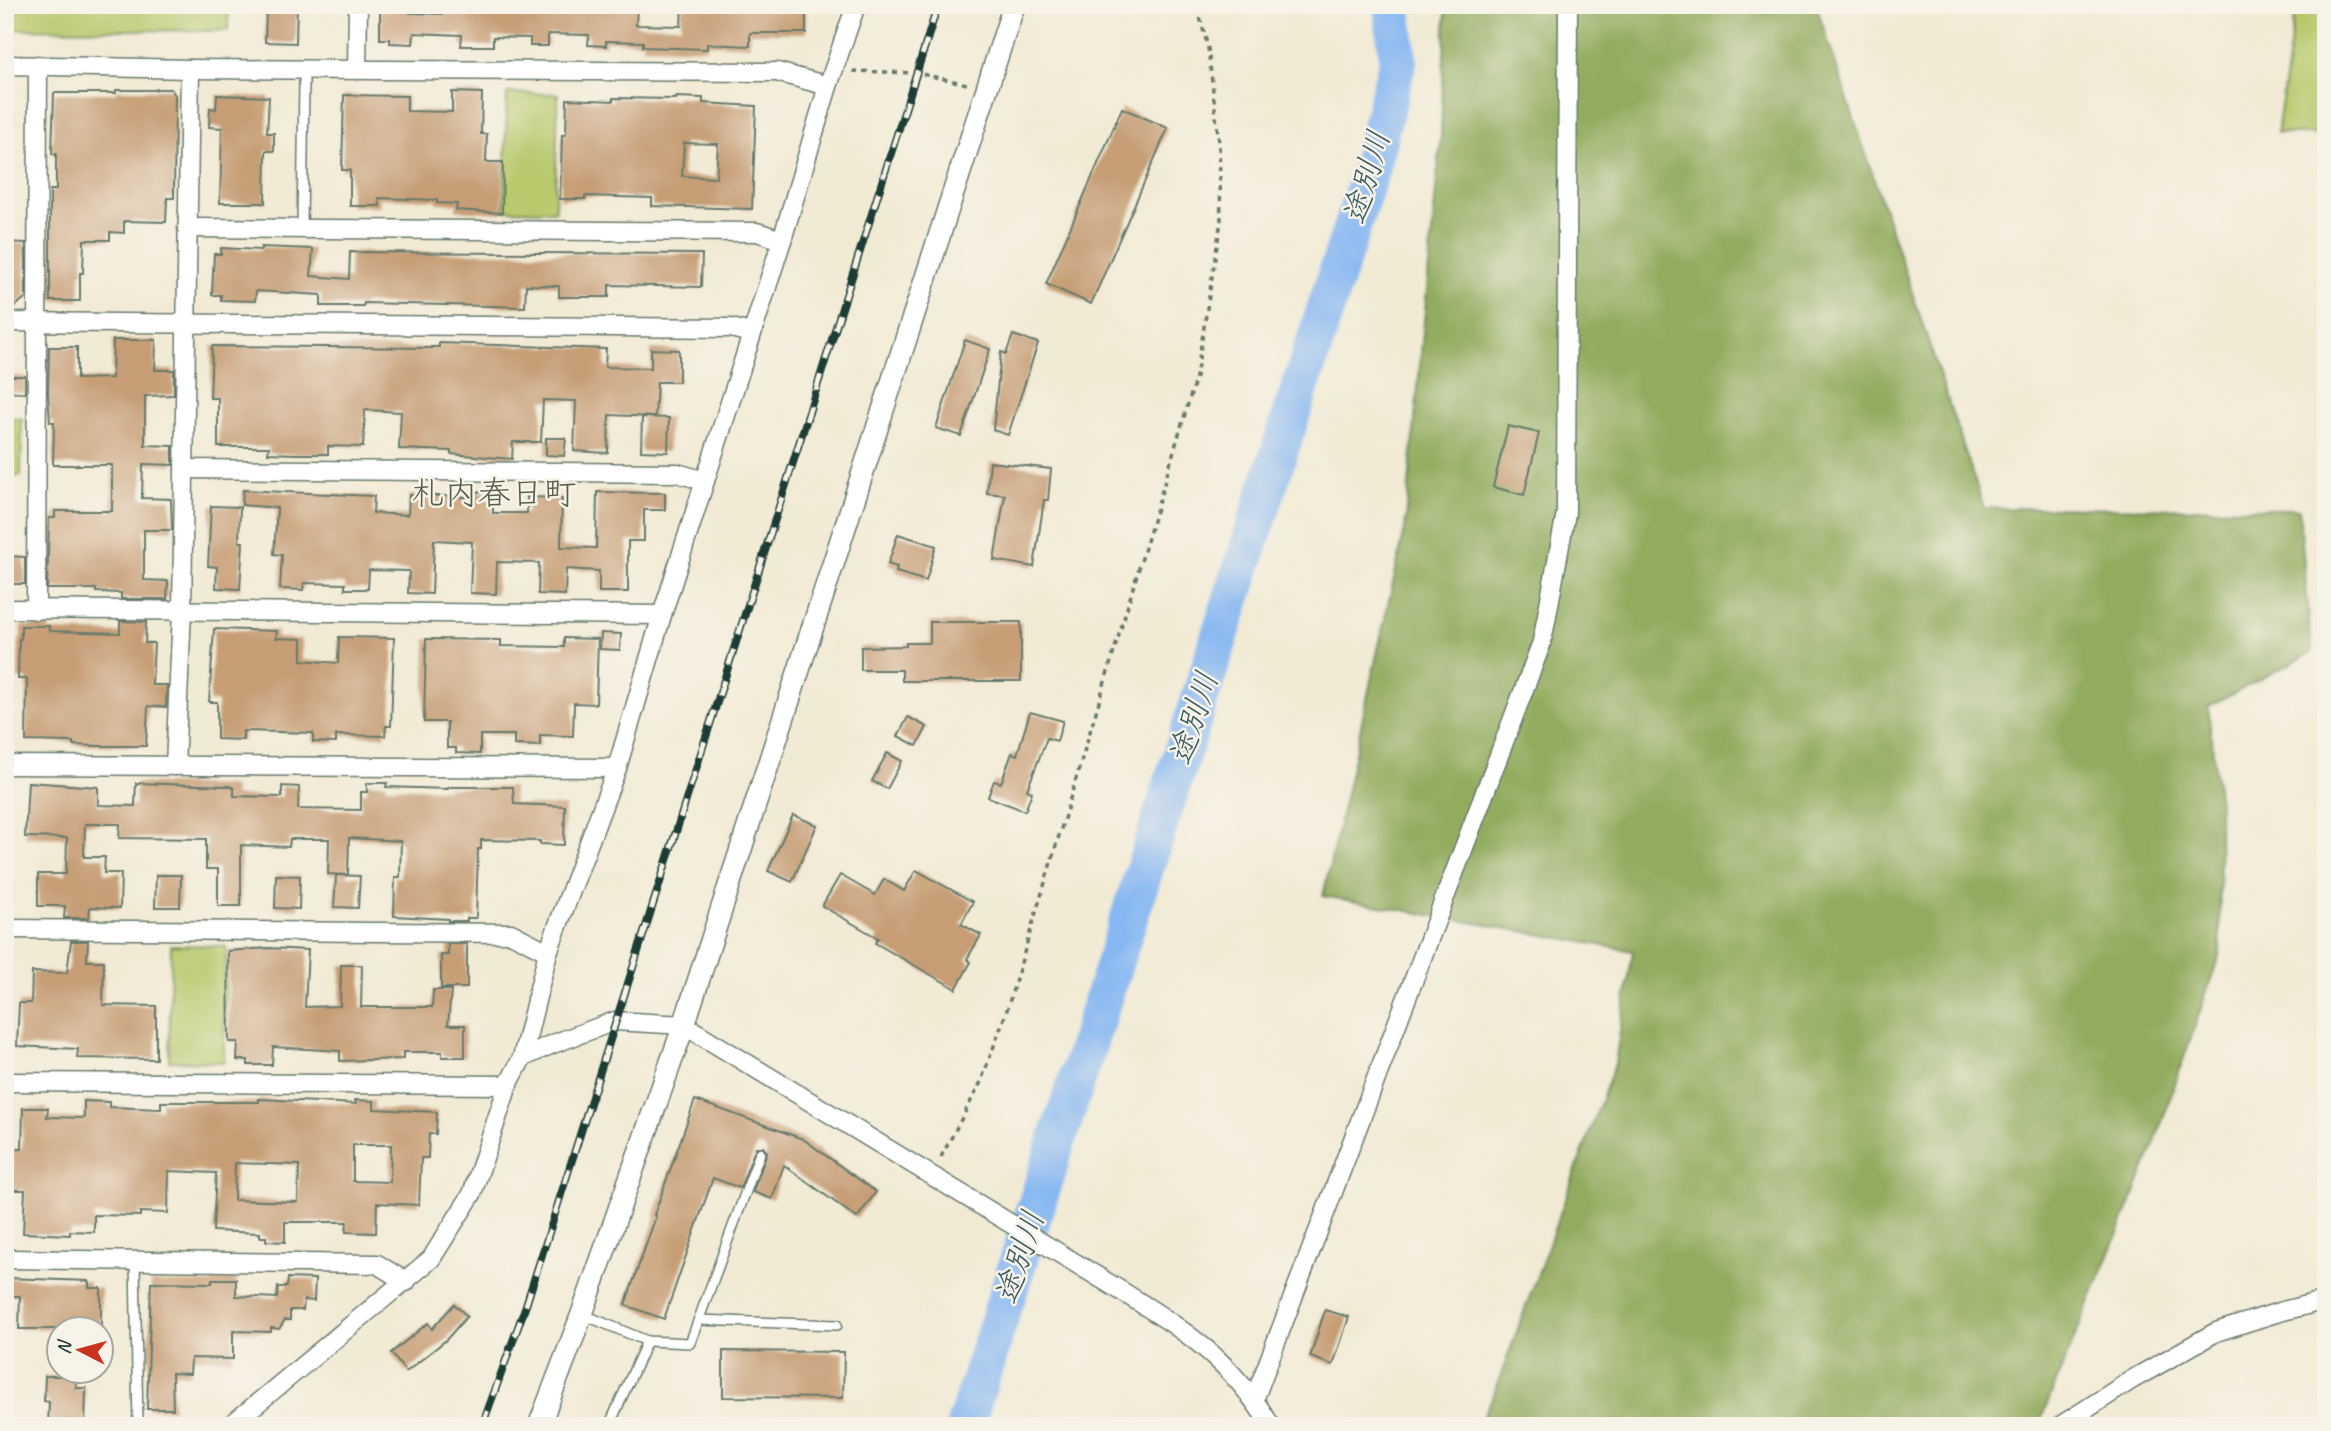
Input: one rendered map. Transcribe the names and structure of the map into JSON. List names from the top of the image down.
{
  "districts": ["札内春日町"],
  "water": ["途別川"],
  "north": "left"
}
